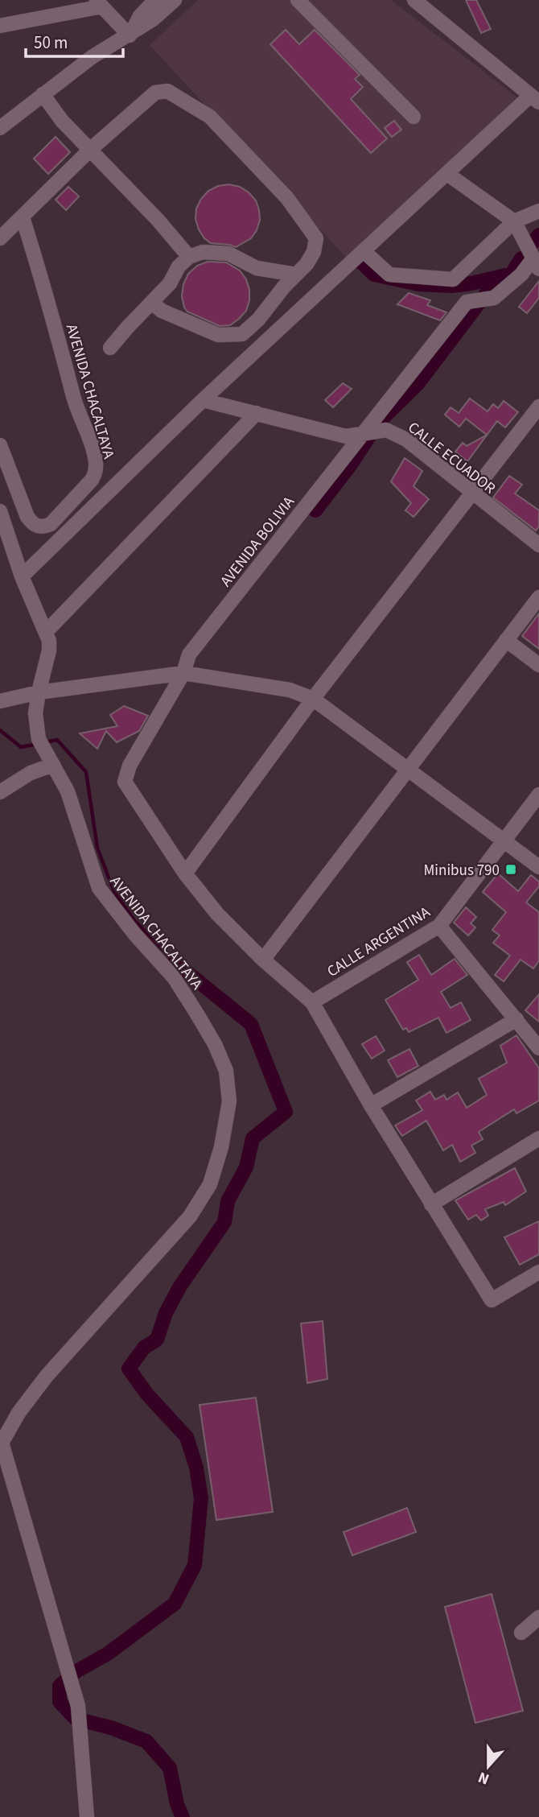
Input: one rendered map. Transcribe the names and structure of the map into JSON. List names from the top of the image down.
{
  "streets": {
    "street": [
      "AVENIDA CHACALTAYA",
      "CALLE ECUADOR",
      "AVENIDA BOLIVIA",
      "CALLE ARGENTINA"
    ]
  },
  "crossings": [
    ["CALLE ECUADOR", "AVENIDA BOLIVIA"]
  ],
  "places": {
    "transit": ["Minibus 790"]
  },
  "scale_bar": "50 m",
  "north": "bottom"
}
